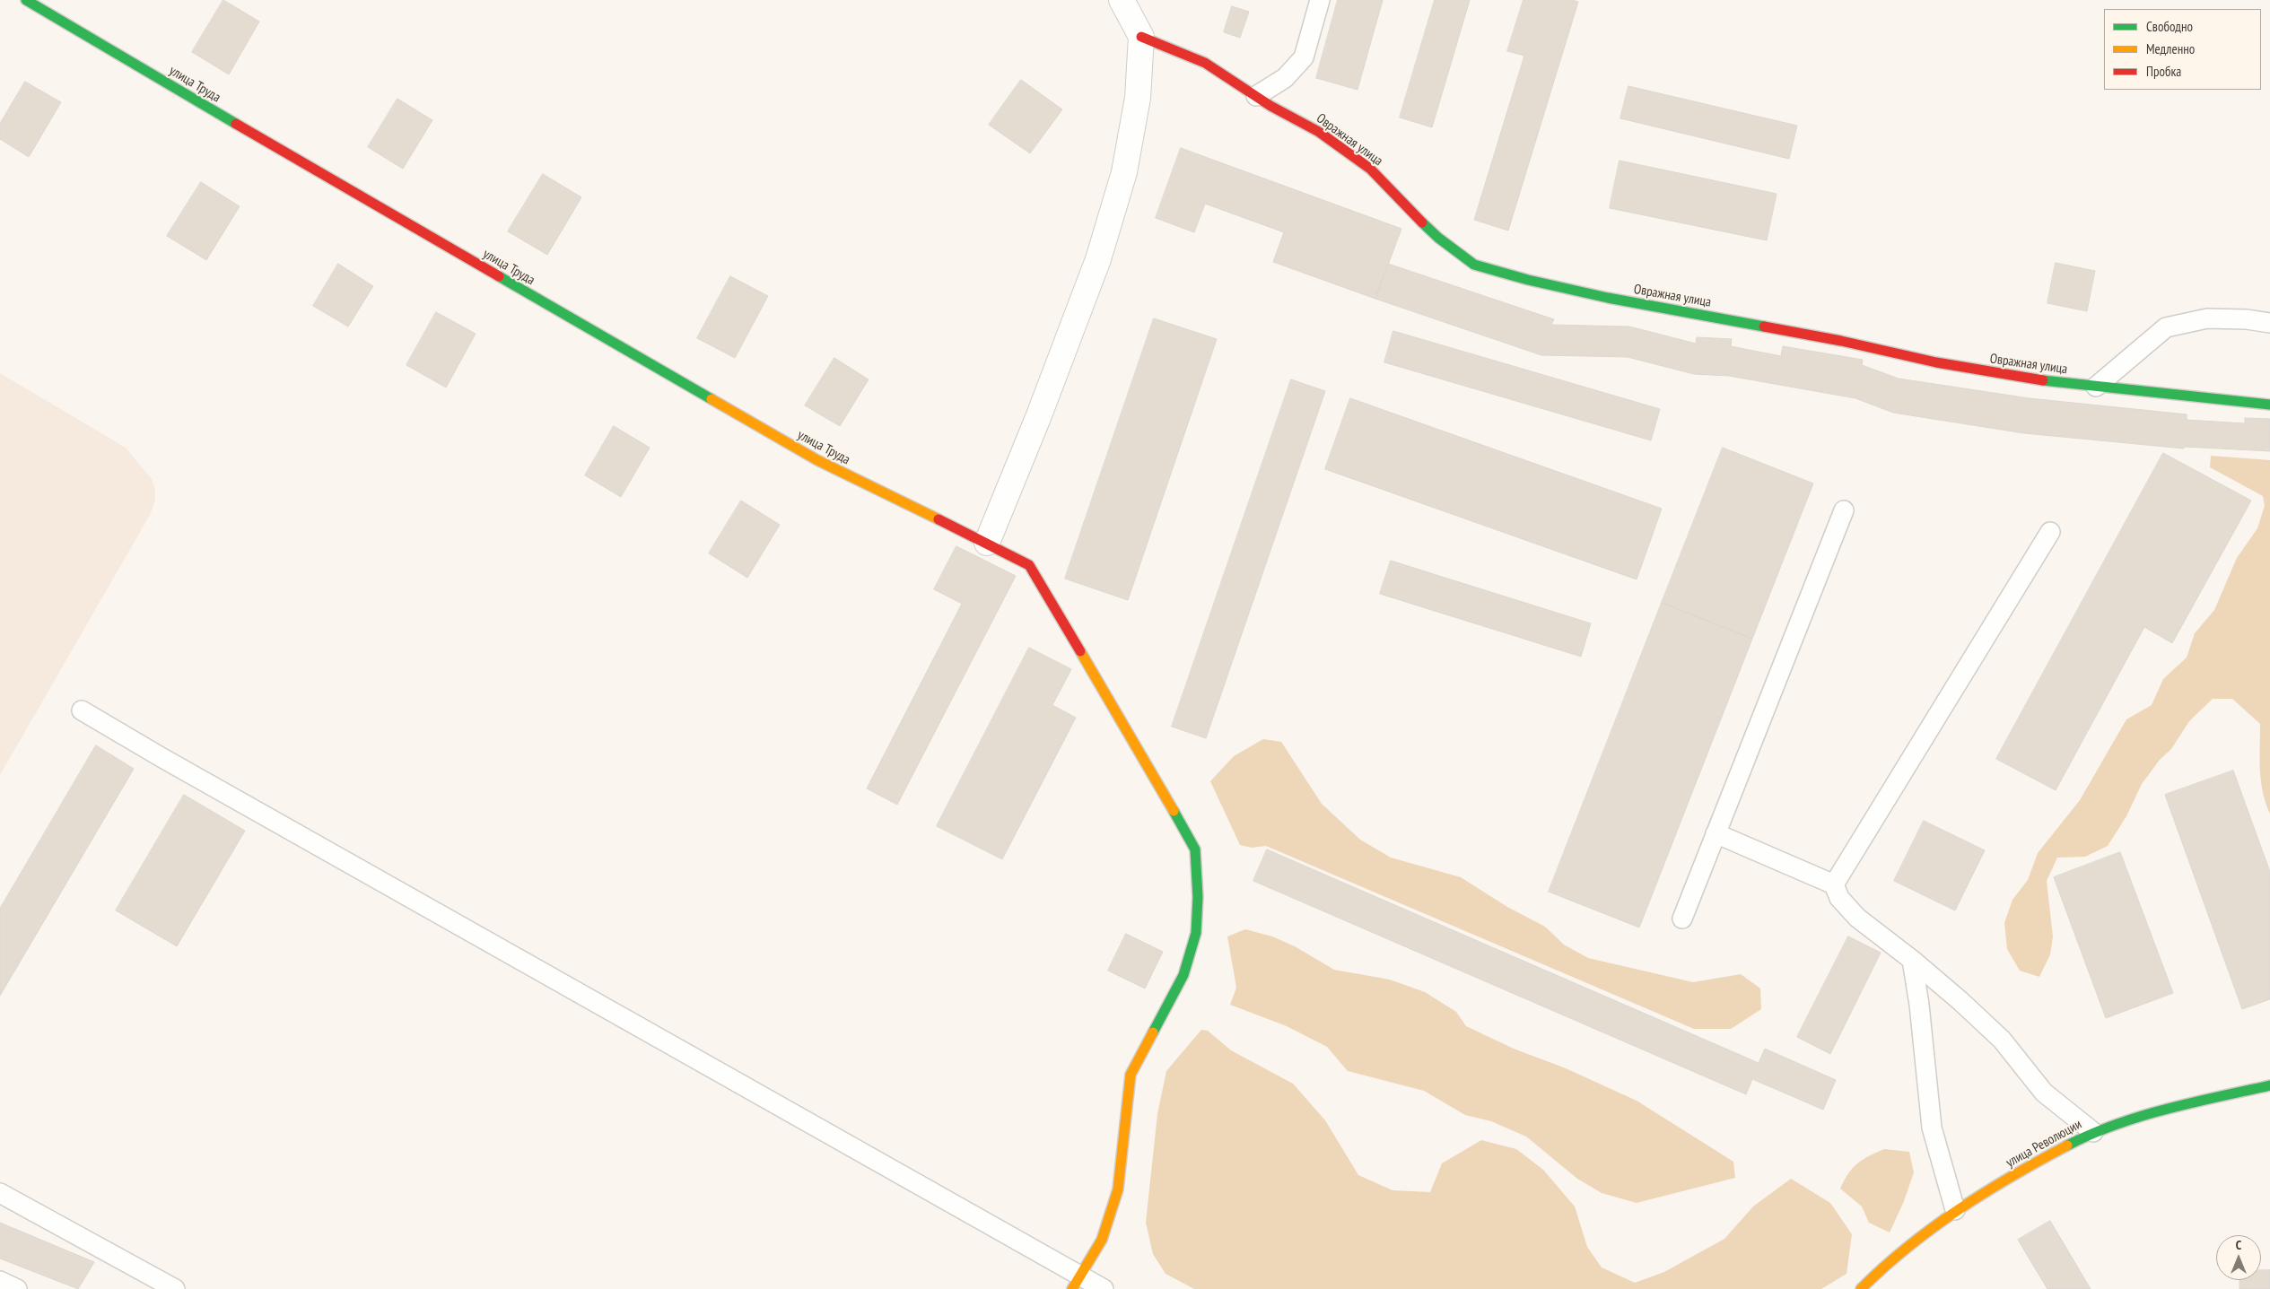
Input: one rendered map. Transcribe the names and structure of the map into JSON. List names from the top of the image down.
{
  "streets": {
    "street": ["улица Труда", "Овражная улица", "улица Революции"]
  },
  "legend": ["Свободно", "Медленно", "Пробка"],
  "north": "top"
}
